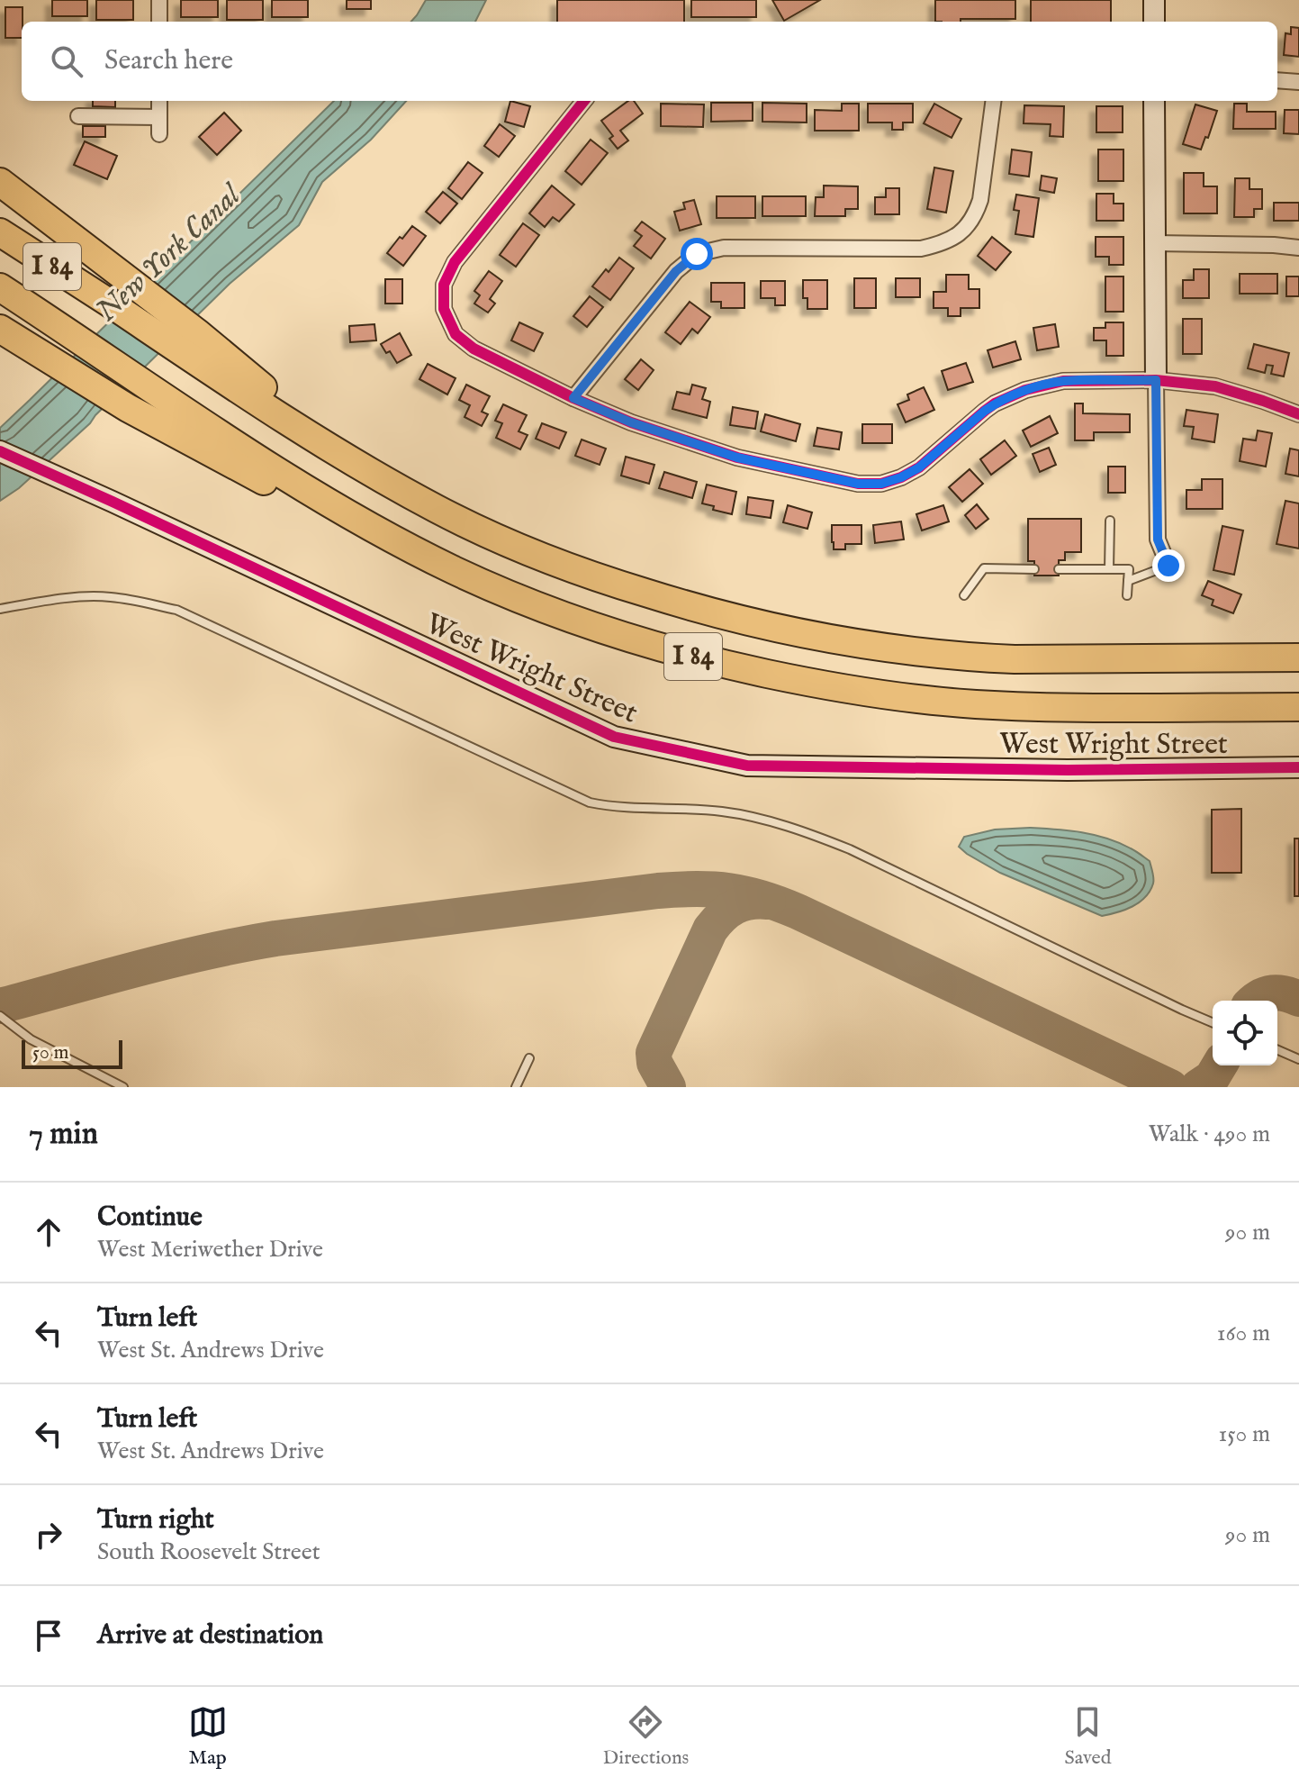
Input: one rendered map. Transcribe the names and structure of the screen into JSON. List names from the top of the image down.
{
  "streets": {
    "highway": ["I 84"],
    "street": ["West Wright Street"]
  },
  "water": ["New York Canal"],
  "scale_bar": "50 m",
  "page": {
    "search": "Search here",
    "scale": "50 m",
    "heading": ["7 min", "Walk · 490 m"],
    "list": [
      ["Continue", "West Meriwether Drive", "90 m"],
      ["Turn left", "West St. Andrews Drive", "160 m"],
      ["Turn left", "West St. Andrews Drive", "150 m"],
      ["Turn right", "South Roosevelt Street", "90 m"],
      "Arrive at destination"
    ],
    "nav": ["Map", "Directions", "Saved"]
  }
}
